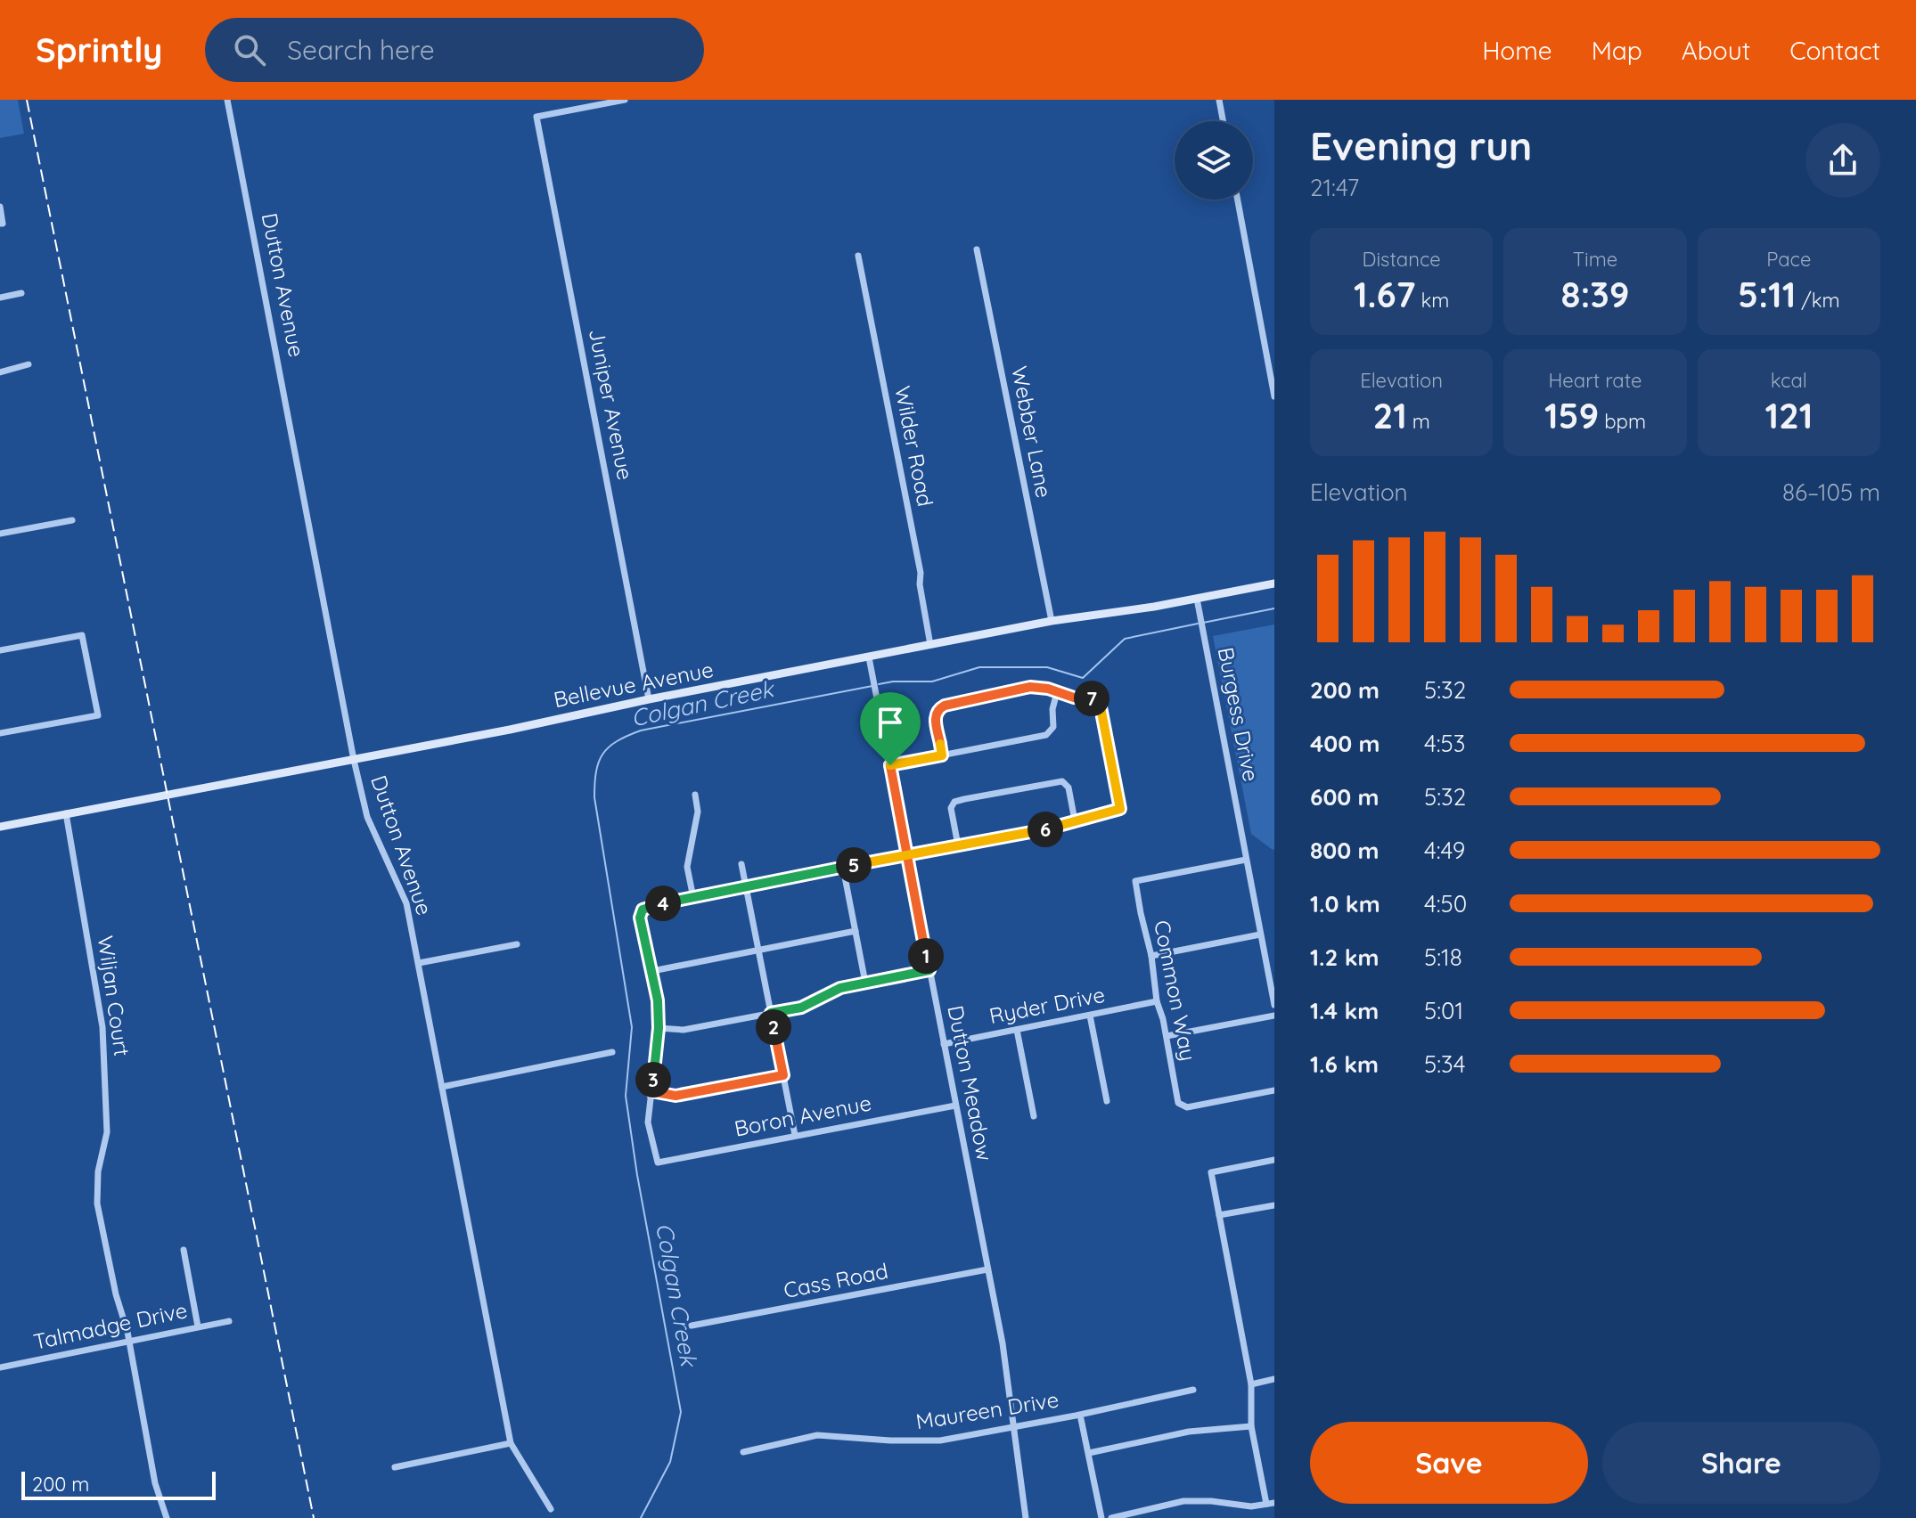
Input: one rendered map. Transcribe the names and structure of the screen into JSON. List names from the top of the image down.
{
  "streets": {
    "street": [
      "Dutton Avenue",
      "Juniper Avenue",
      "Webber Lane",
      "Wilder Road",
      "Bellevue Avenue",
      "Burgess Drive",
      "Common Way",
      "Wiljan Court",
      "Ryder Drive",
      "Dutton Meadow",
      "Boron Avenue",
      "Cass Road",
      "Talmadge Drive",
      "Maureen Drive"
    ]
  },
  "crossings": [
    ["Dutton Avenue", "Bellevue Avenue"],
    ["Juniper Avenue", "Bellevue Avenue"],
    ["Webber Lane", "Bellevue Avenue"],
    ["Wilder Road", "Bellevue Avenue"],
    ["Bellevue Avenue", "Burgess Drive"],
    ["Bellevue Avenue", "Wiljan Court"],
    ["Bellevue Avenue", "Dutton Meadow"],
    ["Burgess Drive", "Common Way"],
    ["Common Way", "Ryder Drive"],
    ["Wiljan Court", "Talmadge Drive"],
    ["Ryder Drive", "Dutton Meadow"],
    ["Dutton Meadow", "Boron Avenue"],
    ["Dutton Meadow", "Cass Road"],
    ["Dutton Meadow", "Maureen Drive"]
  ],
  "water": ["Colgan Creek"],
  "scale_bar": "200 m",
  "page": {
    "header": "Sprintly",
    "search": "Search here",
    "nav": [
      "Home",
      "Map",
      "About",
      "Contact"
    ],
    "heading": ["Evening run", "21:47"],
    "stats": [
      ["Distance", "1.67 km"],
      ["Time", "8:39"],
      ["Pace", "5:11 /km"],
      ["Elevation", "21 m"],
      ["Heart rate", "159 bpm"],
      ["kcal", "121"]
    ],
    "chart": ["Elevation", "86–105 m"],
    "list": [
      {
        "name": "200 m",
        "note": "5:32"
      },
      {
        "name": "400 m",
        "note": "4:53"
      },
      {
        "name": "600 m",
        "note": "5:32"
      },
      {
        "name": "800 m",
        "note": "4:49"
      },
      {
        "name": "1.0 km",
        "note": "4:50"
      },
      {
        "name": "1.2 km",
        "note": "5:18"
      },
      {
        "name": "1.4 km",
        "note": "5:01"
      },
      {
        "name": "1.6 km",
        "note": "5:34"
      }
    ],
    "pins": [
      "7",
      "6",
      "5",
      "4",
      "1",
      "2",
      "3"
    ],
    "buttons": ["Save", "Share"],
    "scale": "200 m"
  }
}
